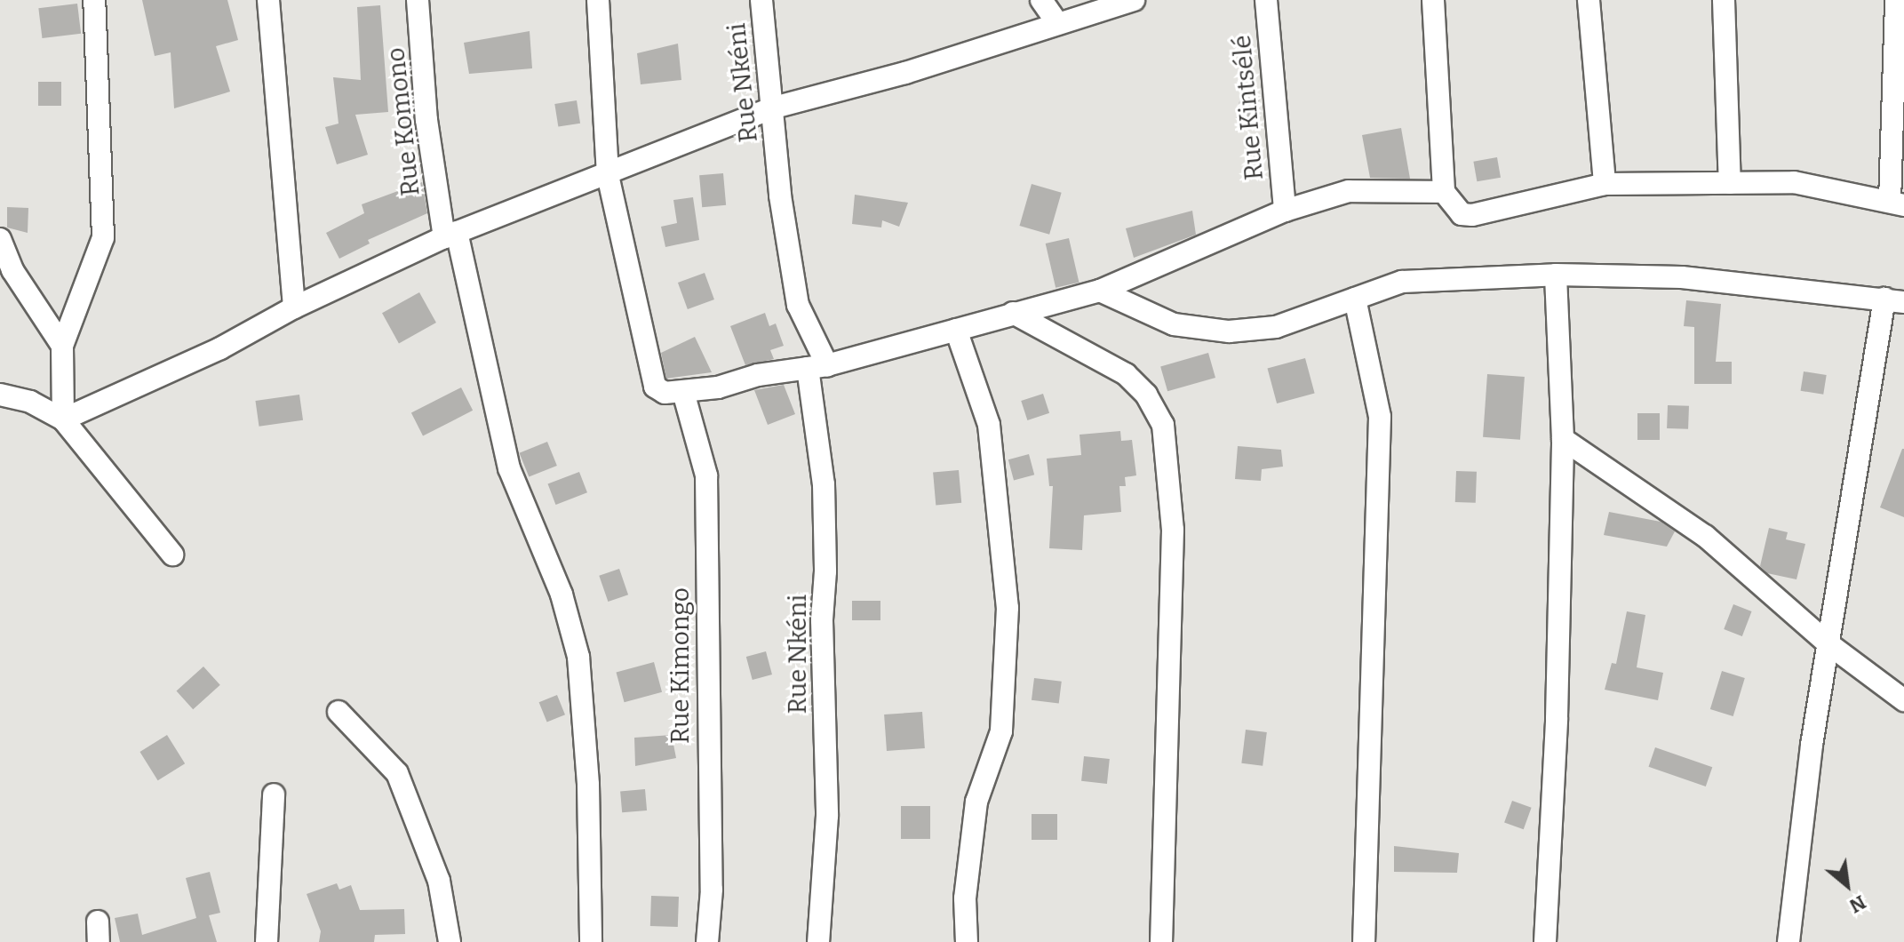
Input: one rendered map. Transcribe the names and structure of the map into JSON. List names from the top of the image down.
{
  "streets": {
    "street": [
      "Rue Nkéni",
      "Rue Kintsélé",
      "Rue Komono",
      "Rue Kimongo"
    ]
  },
  "north": "bottom right"
}
